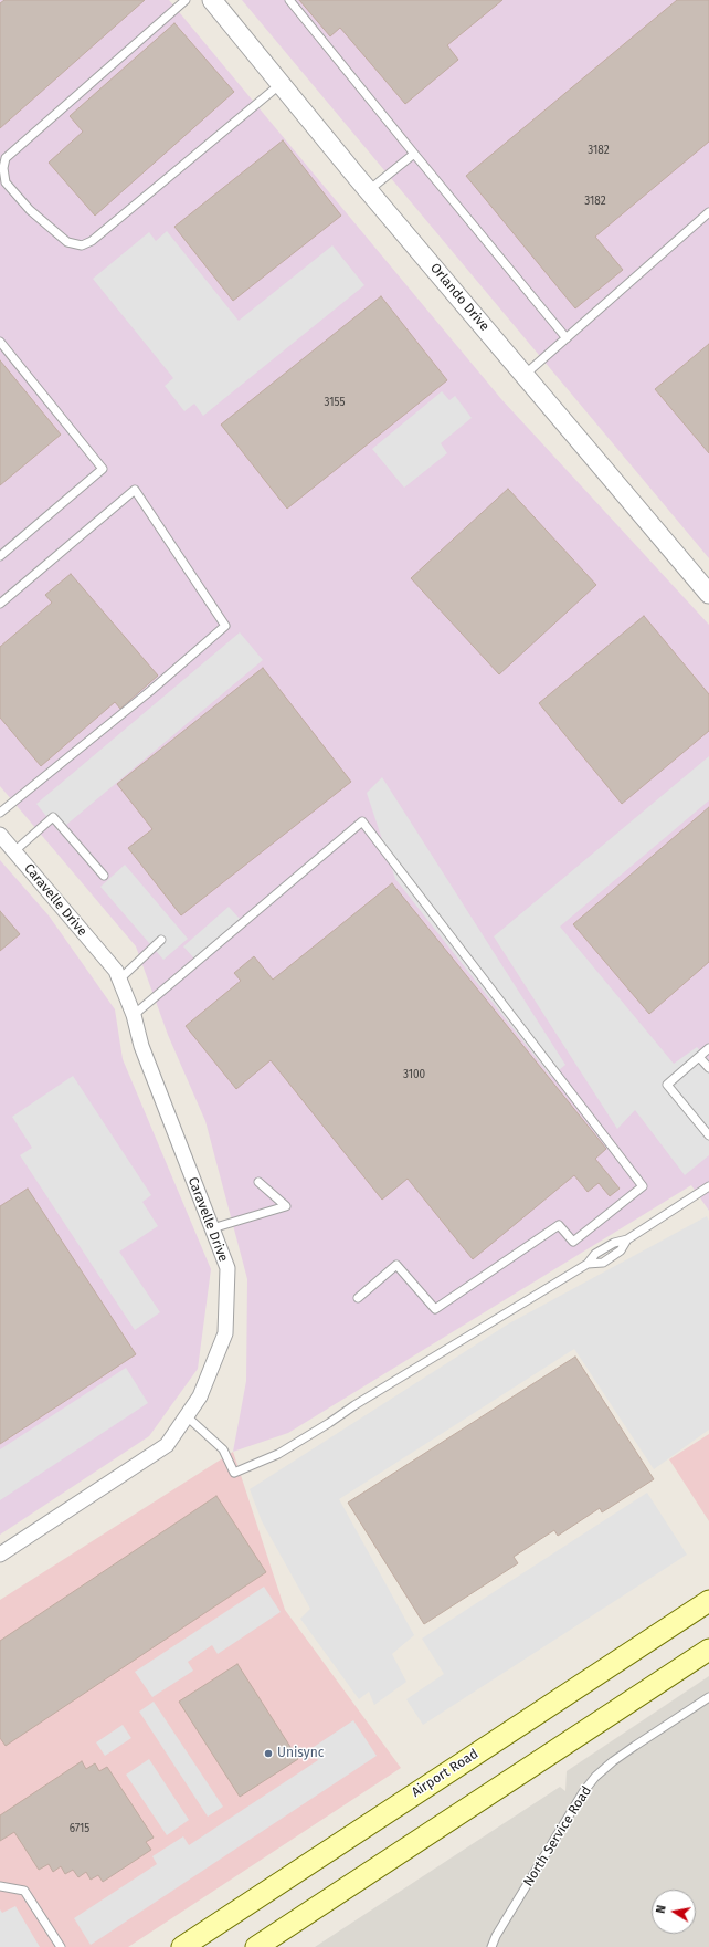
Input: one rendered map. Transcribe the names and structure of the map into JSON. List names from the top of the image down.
{
  "streets": {
    "main road": ["Airport Road"],
    "street": ["Orlando Drive", "Caravelle Drive"],
    "lane": ["North Service Road"]
  },
  "places": ["Unisync"],
  "house_numbers": [
    "3182",
    "3182",
    "3155",
    "3100",
    "6715"
  ],
  "north": "left"
}
